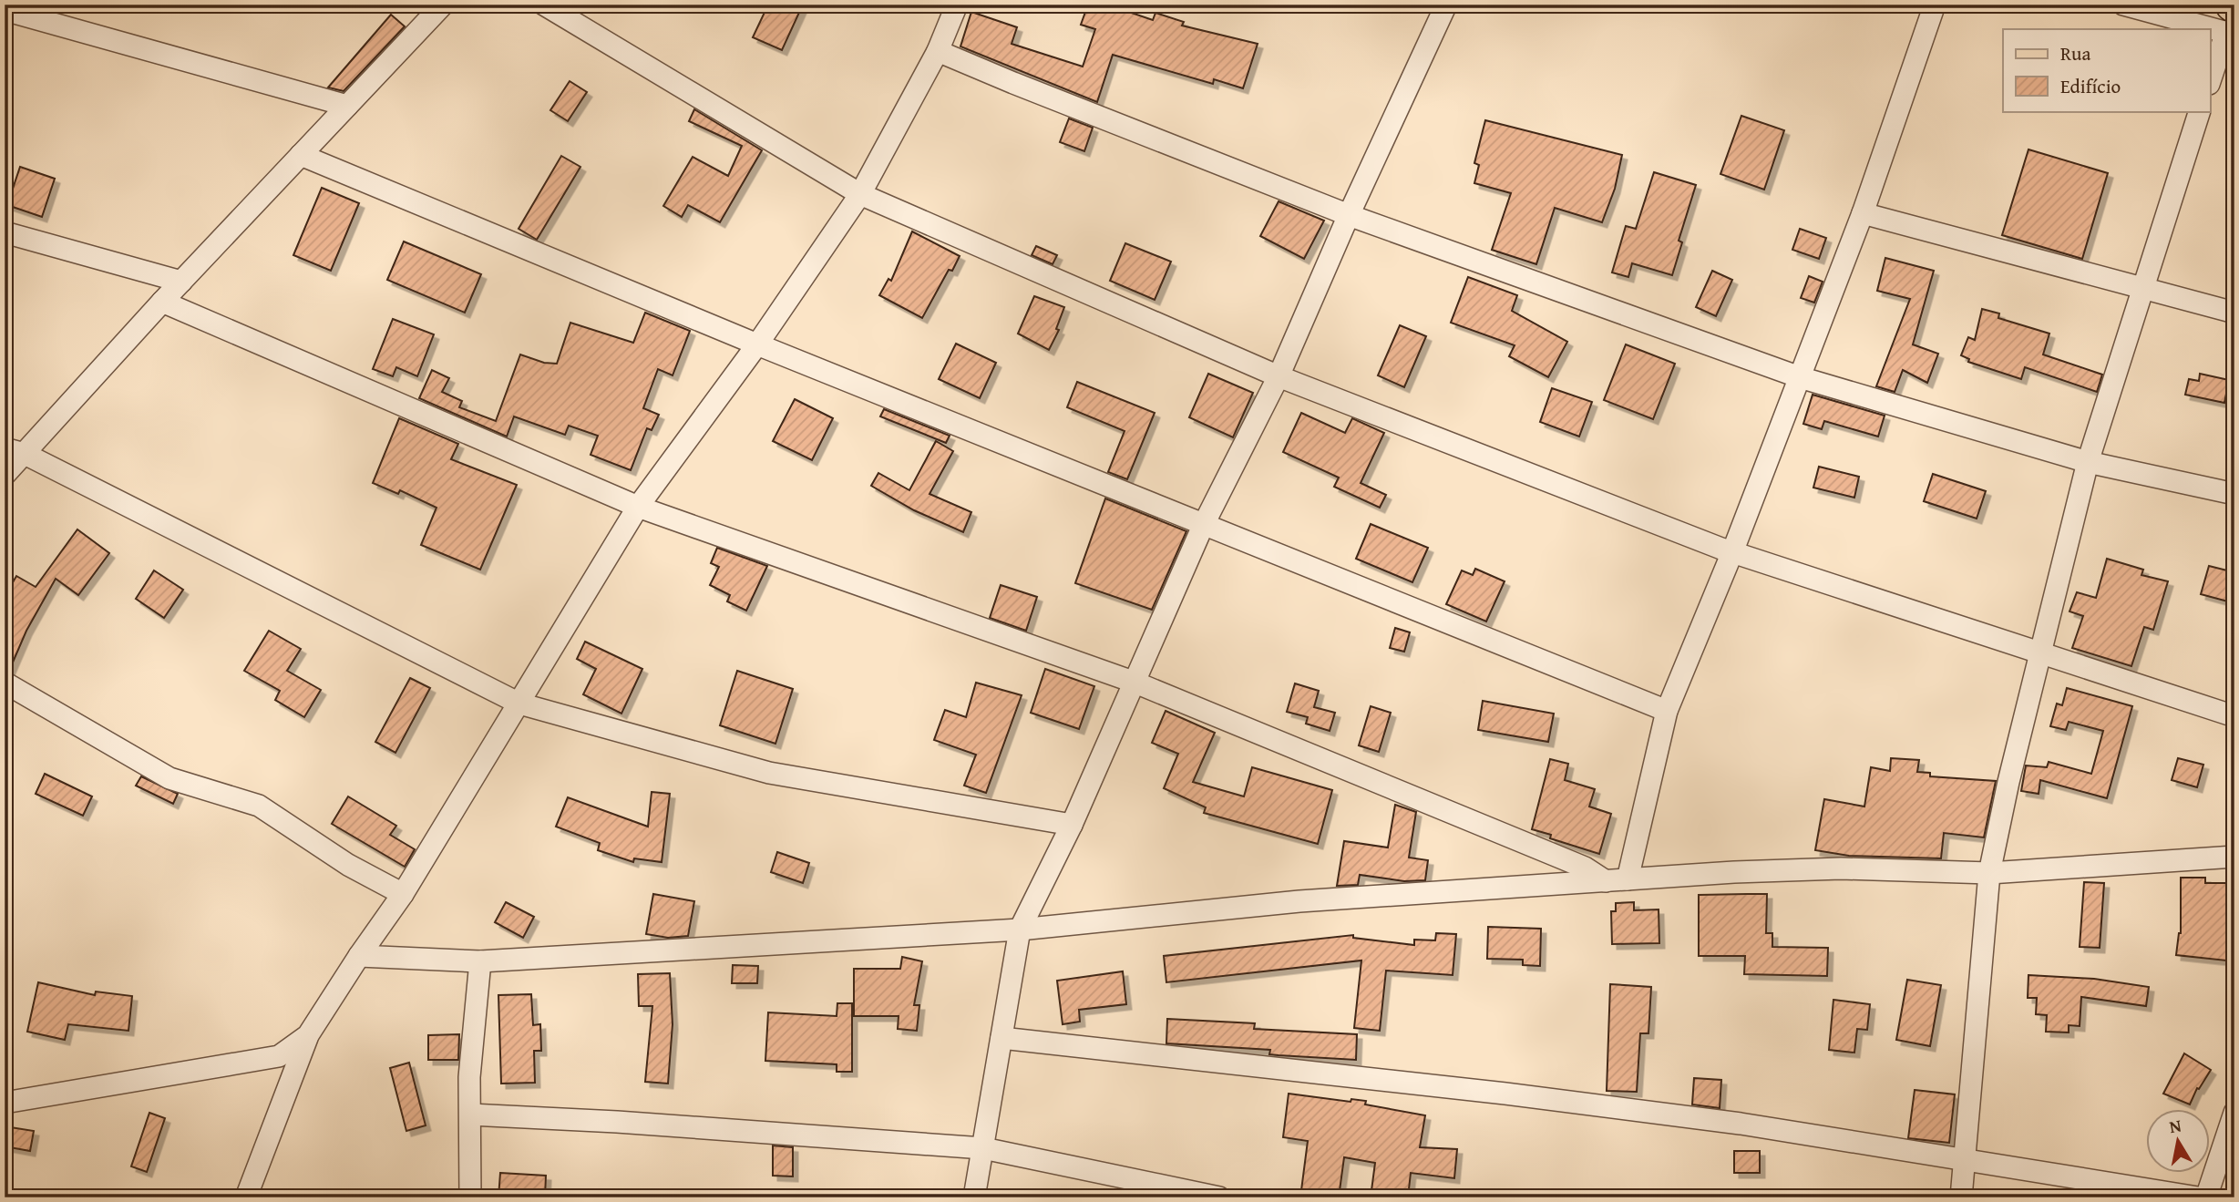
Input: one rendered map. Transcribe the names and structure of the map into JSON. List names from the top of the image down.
{
  "legend": ["Rua", "Edifício"],
  "north": "top"
}
